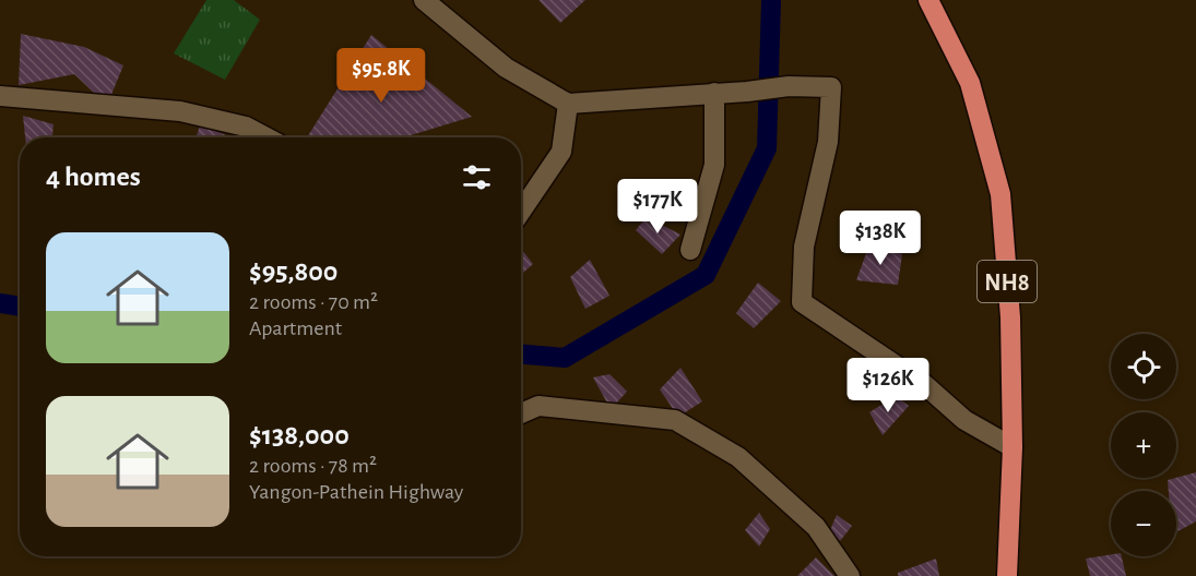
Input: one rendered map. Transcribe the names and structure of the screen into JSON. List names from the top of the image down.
{
  "streets": {
    "highway": ["NH8"]
  },
  "page": {
    "price": [
      "$95.8K",
      "$177K",
      "$138K",
      "$126K"
    ],
    "heading": "4 homes",
    "list": [
      {
        "name": "$95,800",
        "note": "2 rooms · 70 m² · Apartment"
      },
      {
        "name": "$138,000",
        "note": "2 rooms · 78 m² · Yangon-Pathein Highway"
      }
    ],
    "map_buttons": ["+", "−"]
  }
}
